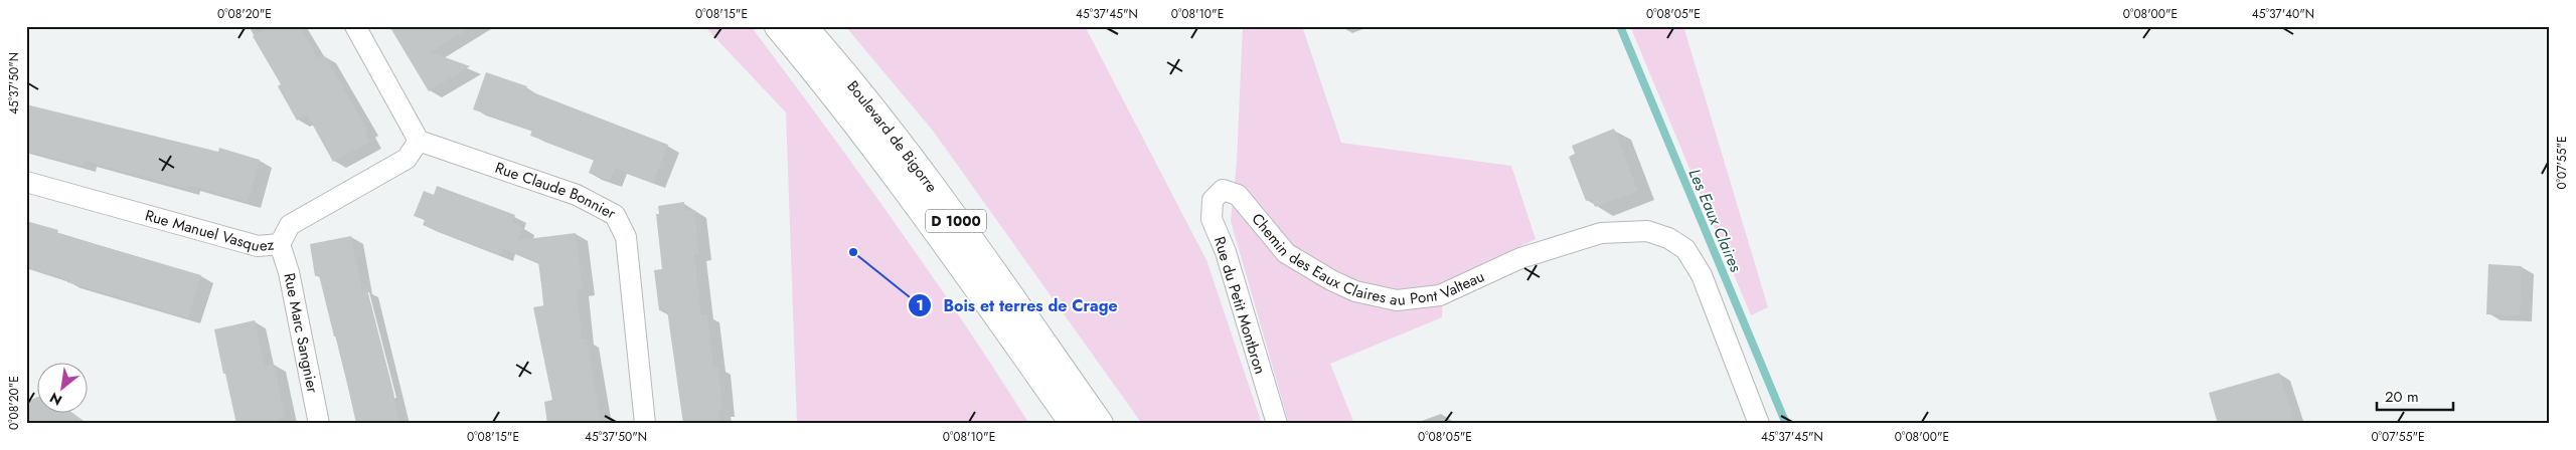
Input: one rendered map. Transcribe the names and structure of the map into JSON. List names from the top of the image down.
{
  "streets": {
    "main road": ["Boulevard de Bigorre", "D 1000"],
    "street": [
      "Rue Claude Bonnier",
      "Rue Manuel Vasquez",
      "Chemin des Eaux Claires au Pont Valteau",
      "Rue du Petit Montbron",
      "Rue Marc Sangnier"
    ]
  },
  "crossings": [
    ["Rue Claude Bonnier", "Rue Manuel Vasquez"],
    ["Rue Manuel Vasquez", "Rue Marc Sangnier"],
    ["Chemin des Eaux Claires au Pont Valteau", "Rue du Petit Montbron"]
  ],
  "water": ["Les Eaux Claires"],
  "places": ["Bois et terres de Crage"],
  "scale_bar": "20 m",
  "north": "bottom left",
  "coordinates": [
    "0°08'20\"E",
    "0°08'15\"E",
    "45°37'45\"N",
    "0°08'10\"E",
    "0°08'05\"E",
    "0°08'00\"E",
    "45°37'40\"N",
    "45°37'50\"N",
    "0°07'55\"E"
  ]
}
